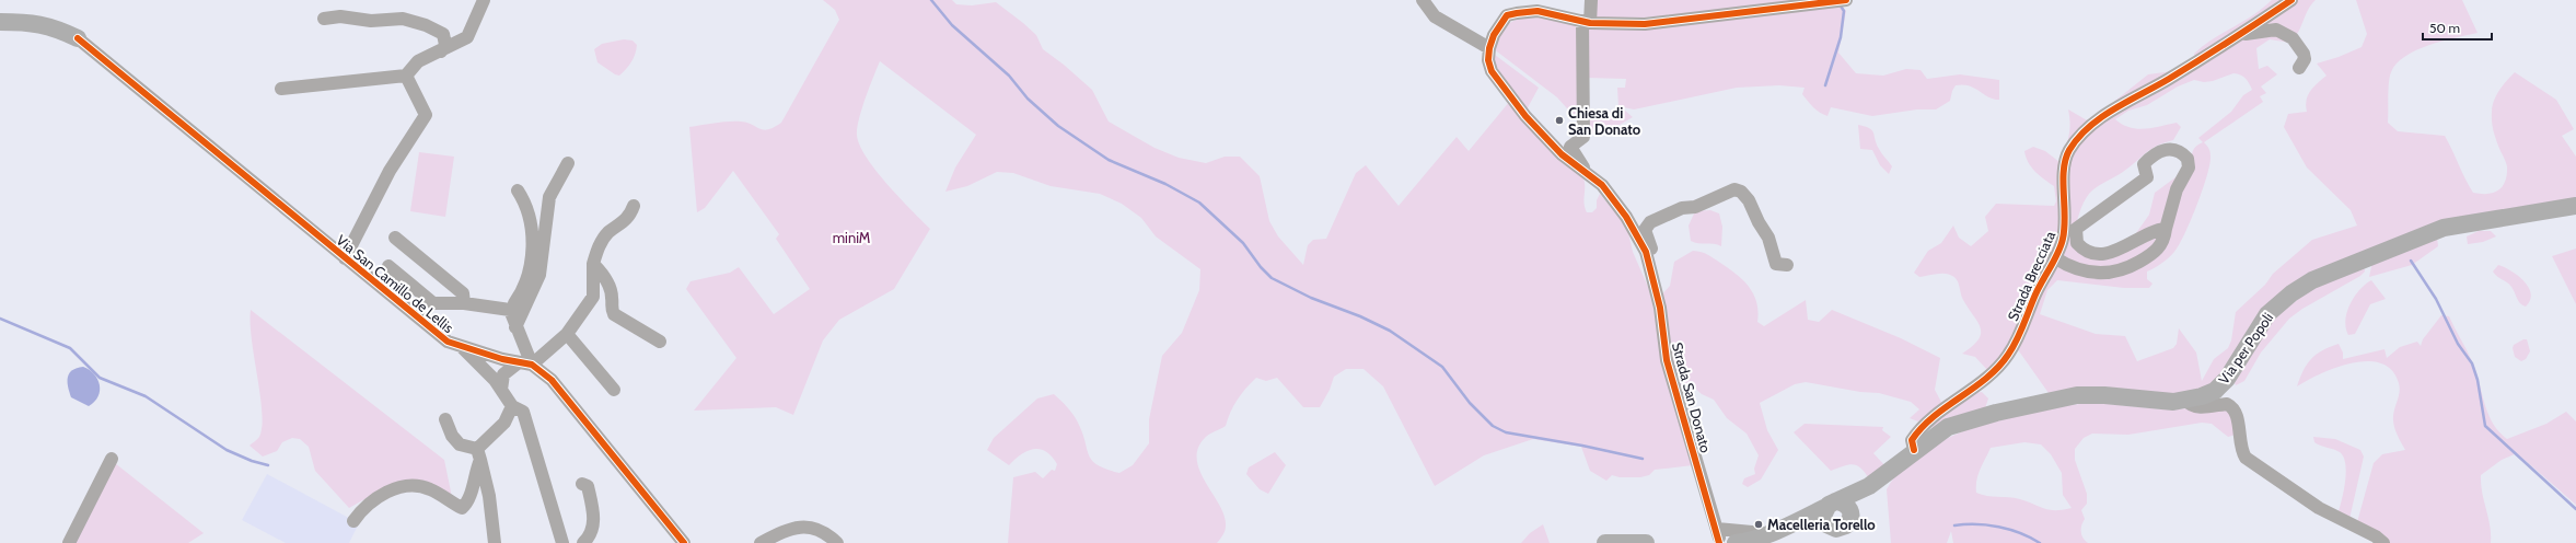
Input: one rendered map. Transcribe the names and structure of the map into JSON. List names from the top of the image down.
{
  "streets": {
    "main road": ["Via San Camillo de Lellis", "Via per Popoli"],
    "street": ["Strada Brecciata", "Strada San Donato"]
  },
  "crossings": [
    ["Strada Brecciata", "Via per Popoli"]
  ],
  "parks": ["miniM"],
  "places": ["Chiesa di San Donato", "Macelleria Torello"],
  "scale_bar": "50 m"
}
